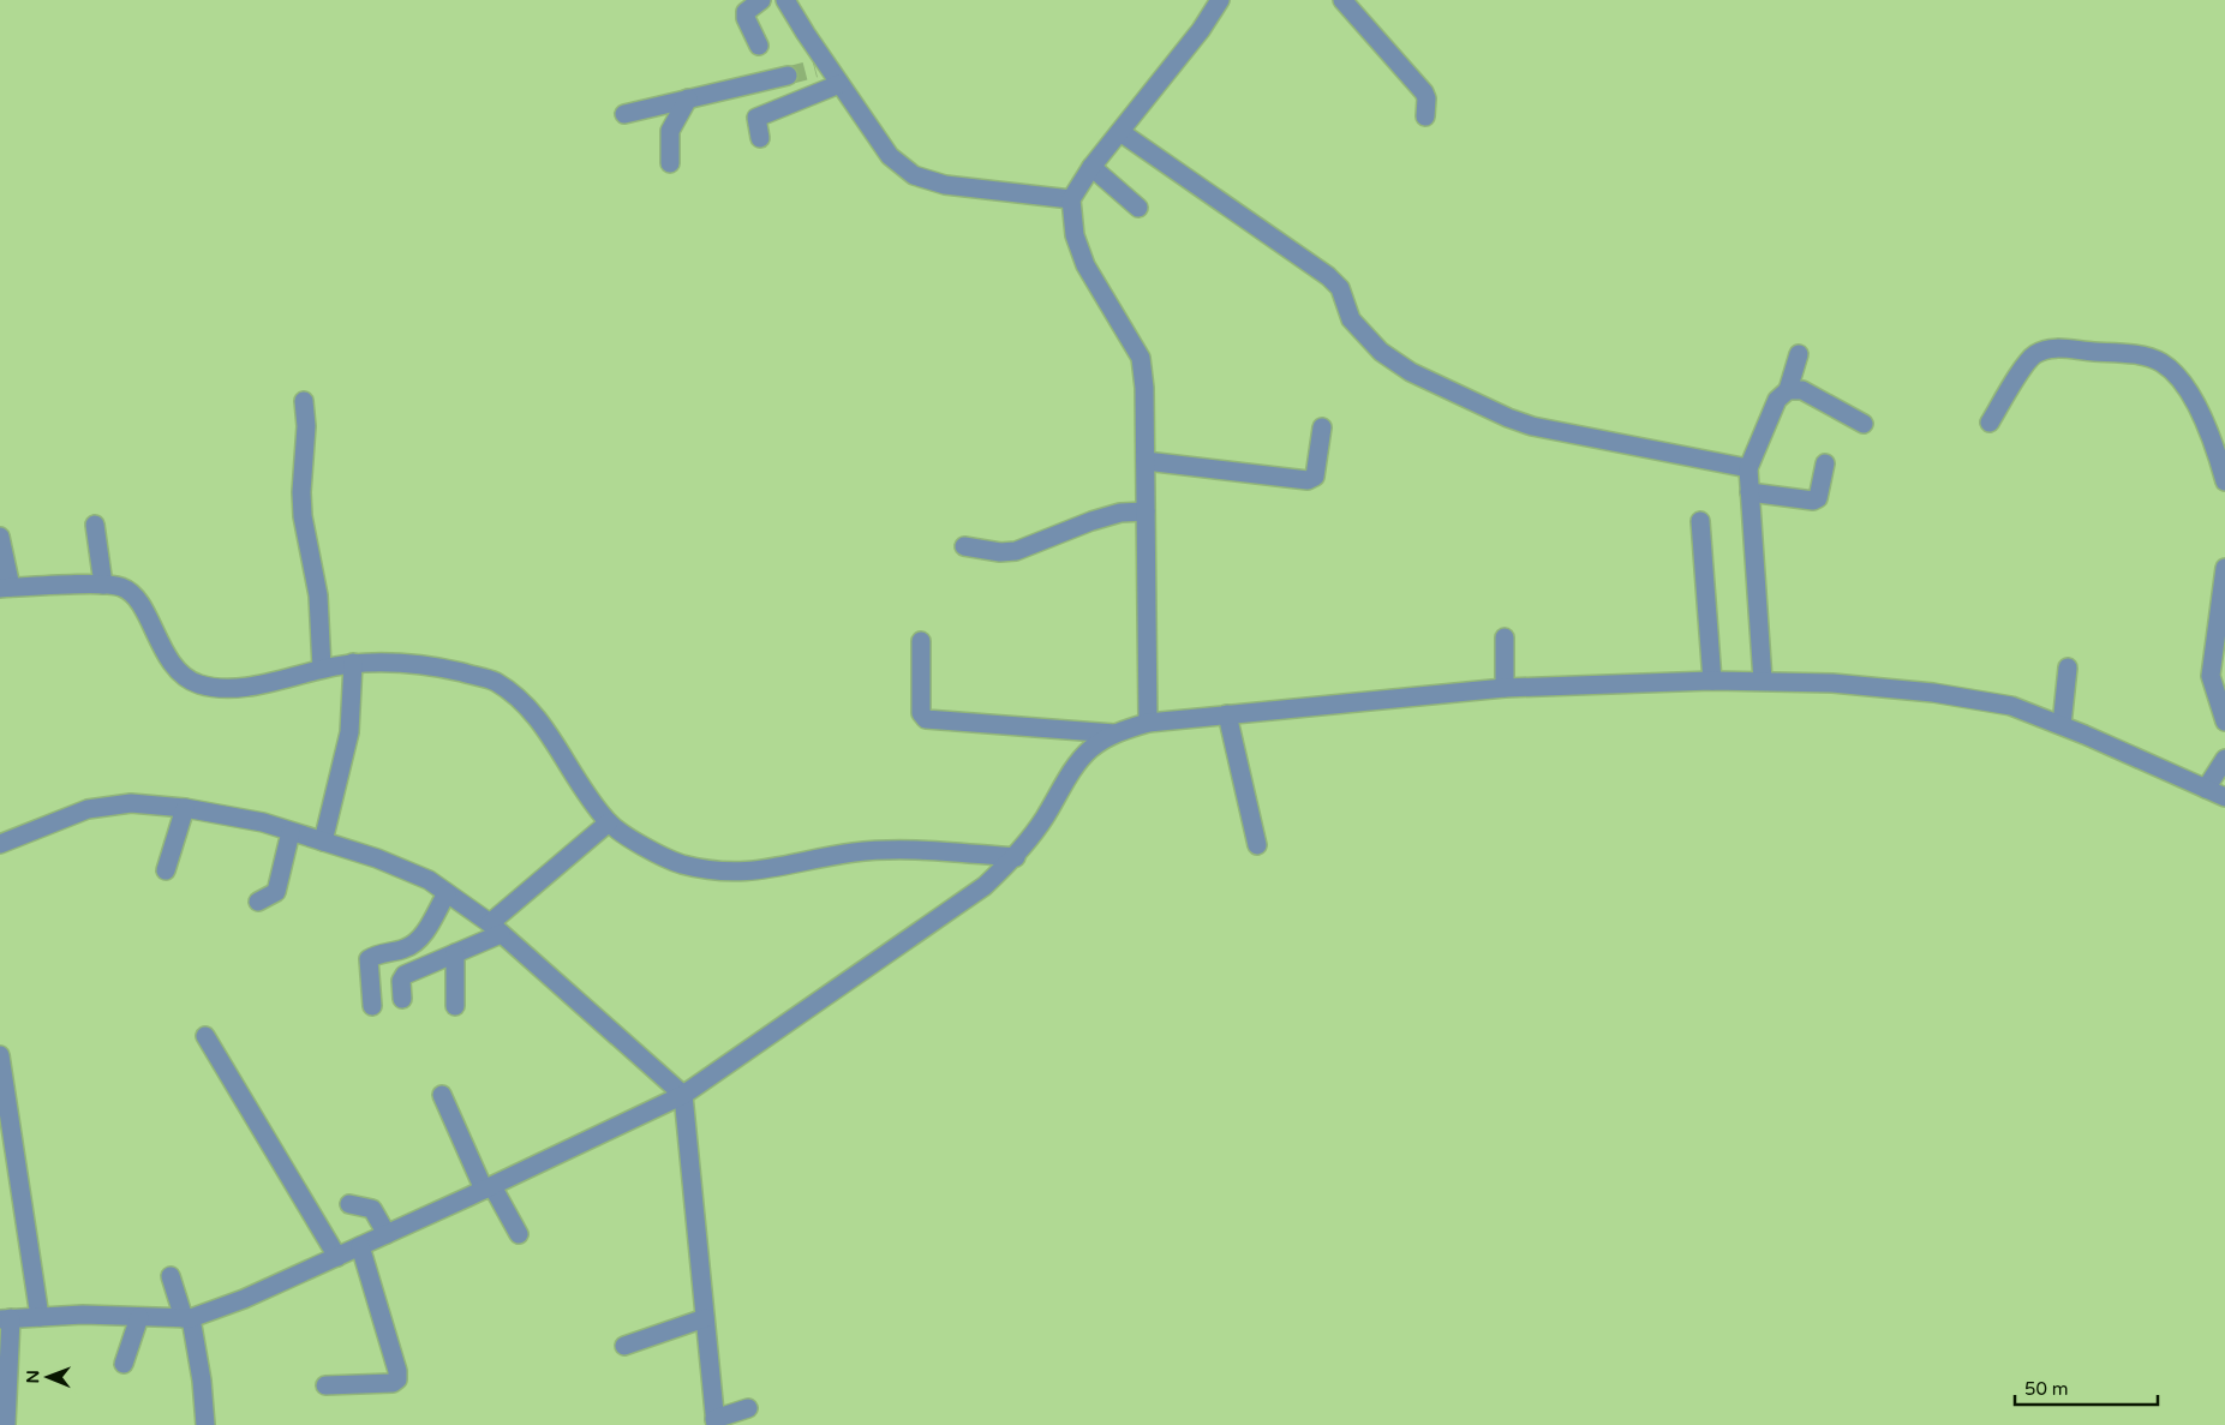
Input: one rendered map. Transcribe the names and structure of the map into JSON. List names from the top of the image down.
{
  "scale_bar": "50 m",
  "north": "left"
}
